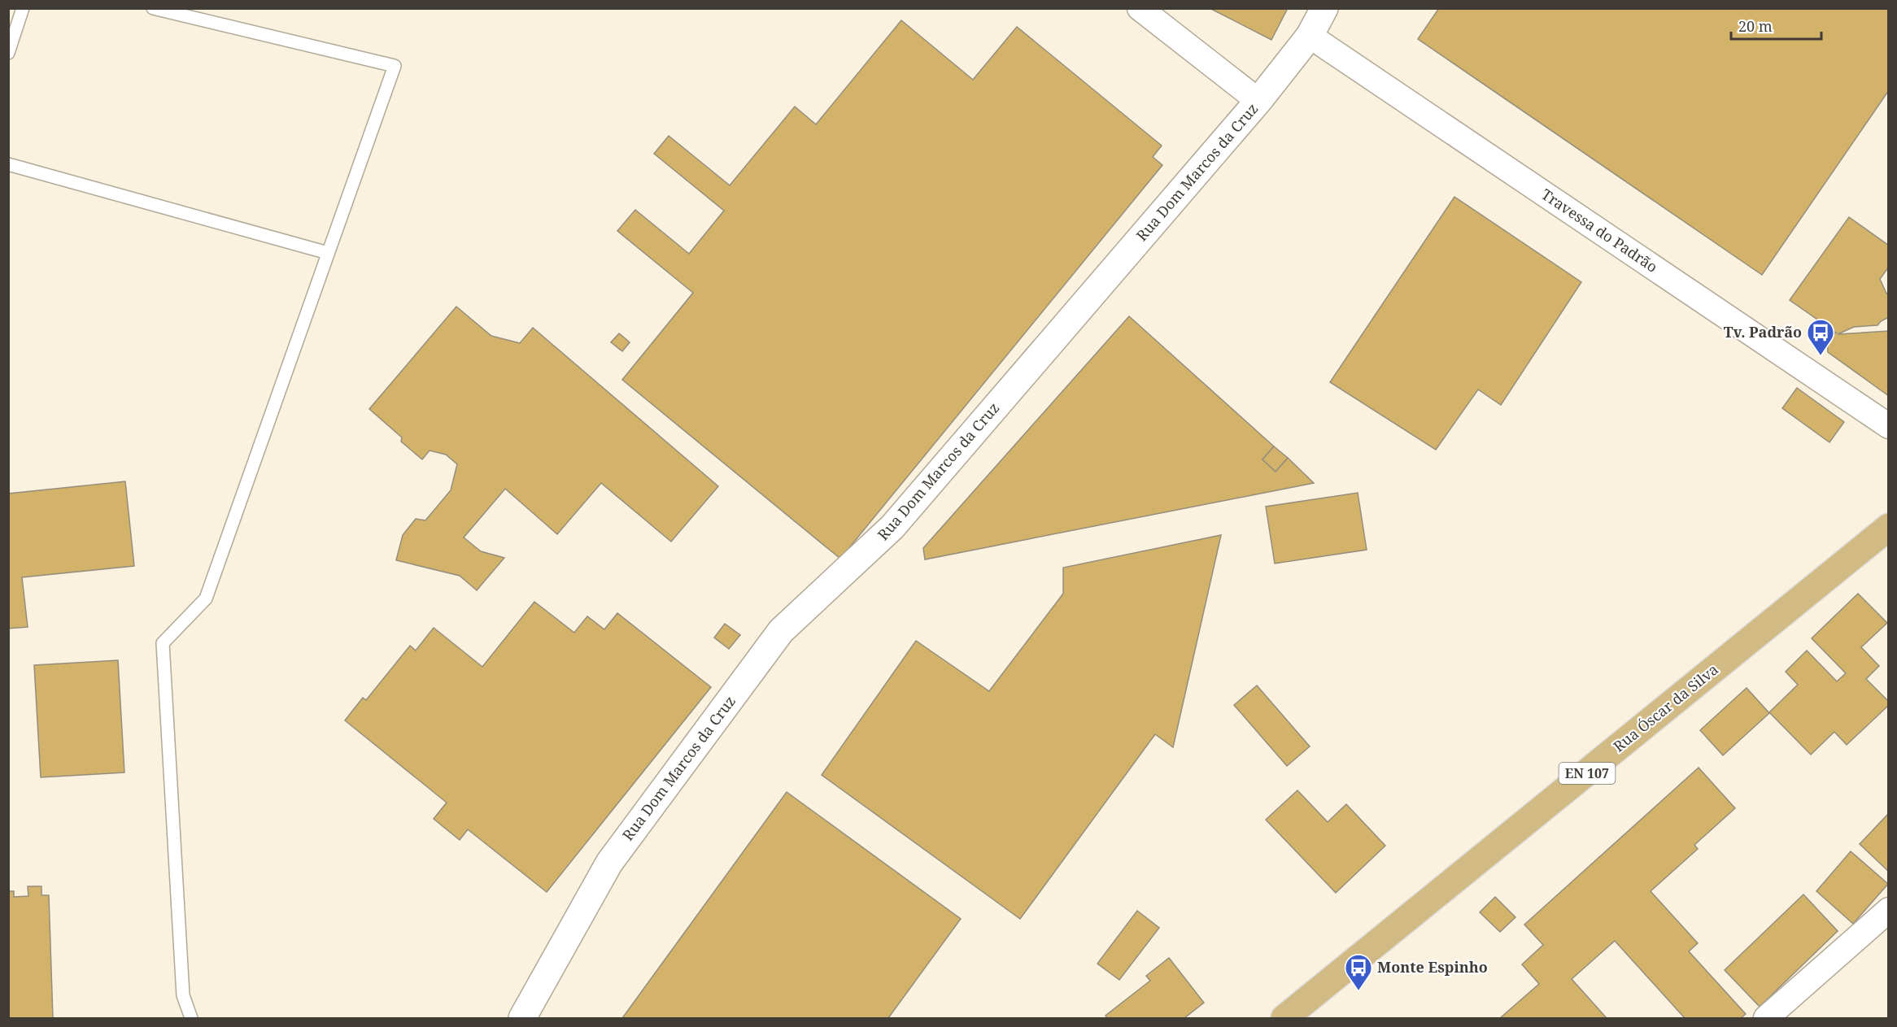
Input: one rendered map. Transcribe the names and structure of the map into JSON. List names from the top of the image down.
{
  "streets": {
    "main road": ["Rua Óscar da Silva", "EN 107"],
    "street": ["Rua Dom Marcos da Cruz", "Travessa do Padrão"]
  },
  "crossings": [
    ["Rua Dom Marcos da Cruz", "Travessa do Padrão"]
  ],
  "places": {
    "bus stop": ["Tv. Padrão", "Monte Espinho"]
  },
  "scale_bar": "20 m"
}
